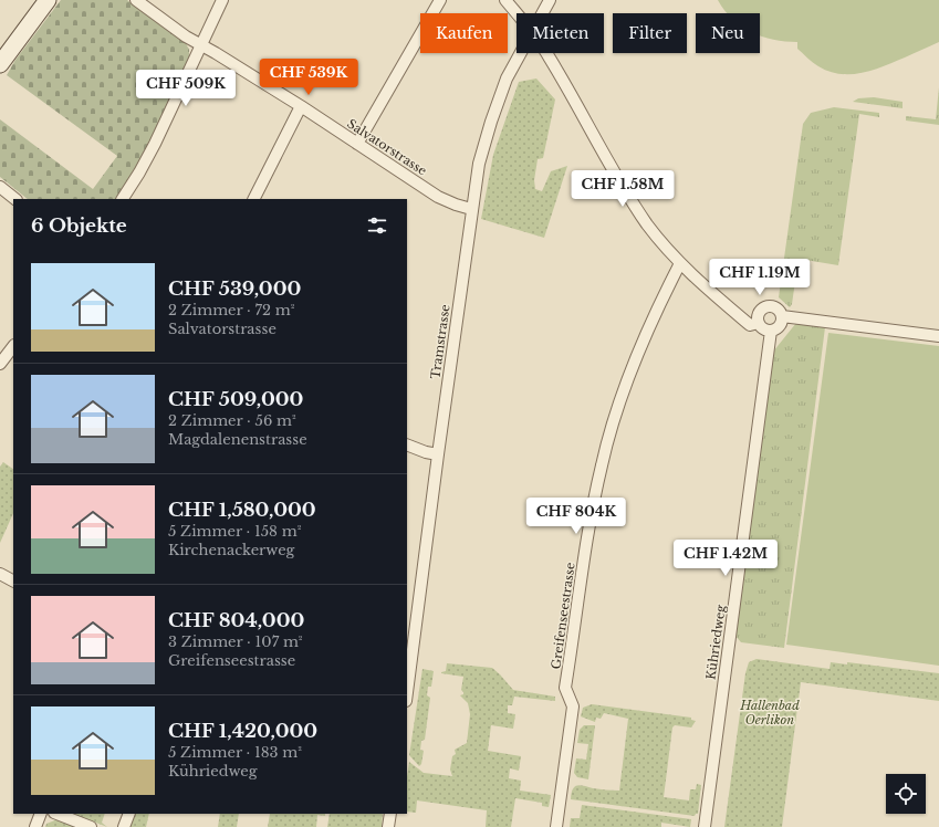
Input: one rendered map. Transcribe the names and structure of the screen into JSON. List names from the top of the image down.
{
  "streets": {
    "street": [
      "Salvatorstrasse",
      "Tramstrasse",
      "Greifenseestrasse",
      "Kühriedweg"
    ]
  },
  "crossings": [
    ["Salvatorstrasse", "Tramstrasse"]
  ],
  "parks": ["Hallenbad Oerlikon"],
  "page": {
    "chip": [
      "Kaufen",
      "Mieten",
      "Filter",
      "Neu"
    ],
    "price": [
      "CHF 539K",
      "CHF 509K",
      "CHF 1.58M",
      "CHF 1.19M",
      "CHF 804K",
      "CHF 1.42M"
    ],
    "heading": "6 Objekte",
    "list": [
      {
        "name": "CHF 539,000",
        "note": "2 Zimmer · 72 m² · Salvatorstrasse"
      },
      {
        "name": "CHF 509,000",
        "note": "2 Zimmer · 56 m² · Magdalenenstrasse"
      },
      {
        "name": "CHF 1,580,000",
        "note": "5 Zimmer · 158 m² · Kirchenackerweg"
      },
      {
        "name": "CHF 804,000",
        "note": "3 Zimmer · 107 m² · Greifenseestrasse"
      },
      {
        "name": "CHF 1,420,000",
        "note": "5 Zimmer · 183 m² · Kühriedweg"
      }
    ]
  }
}
